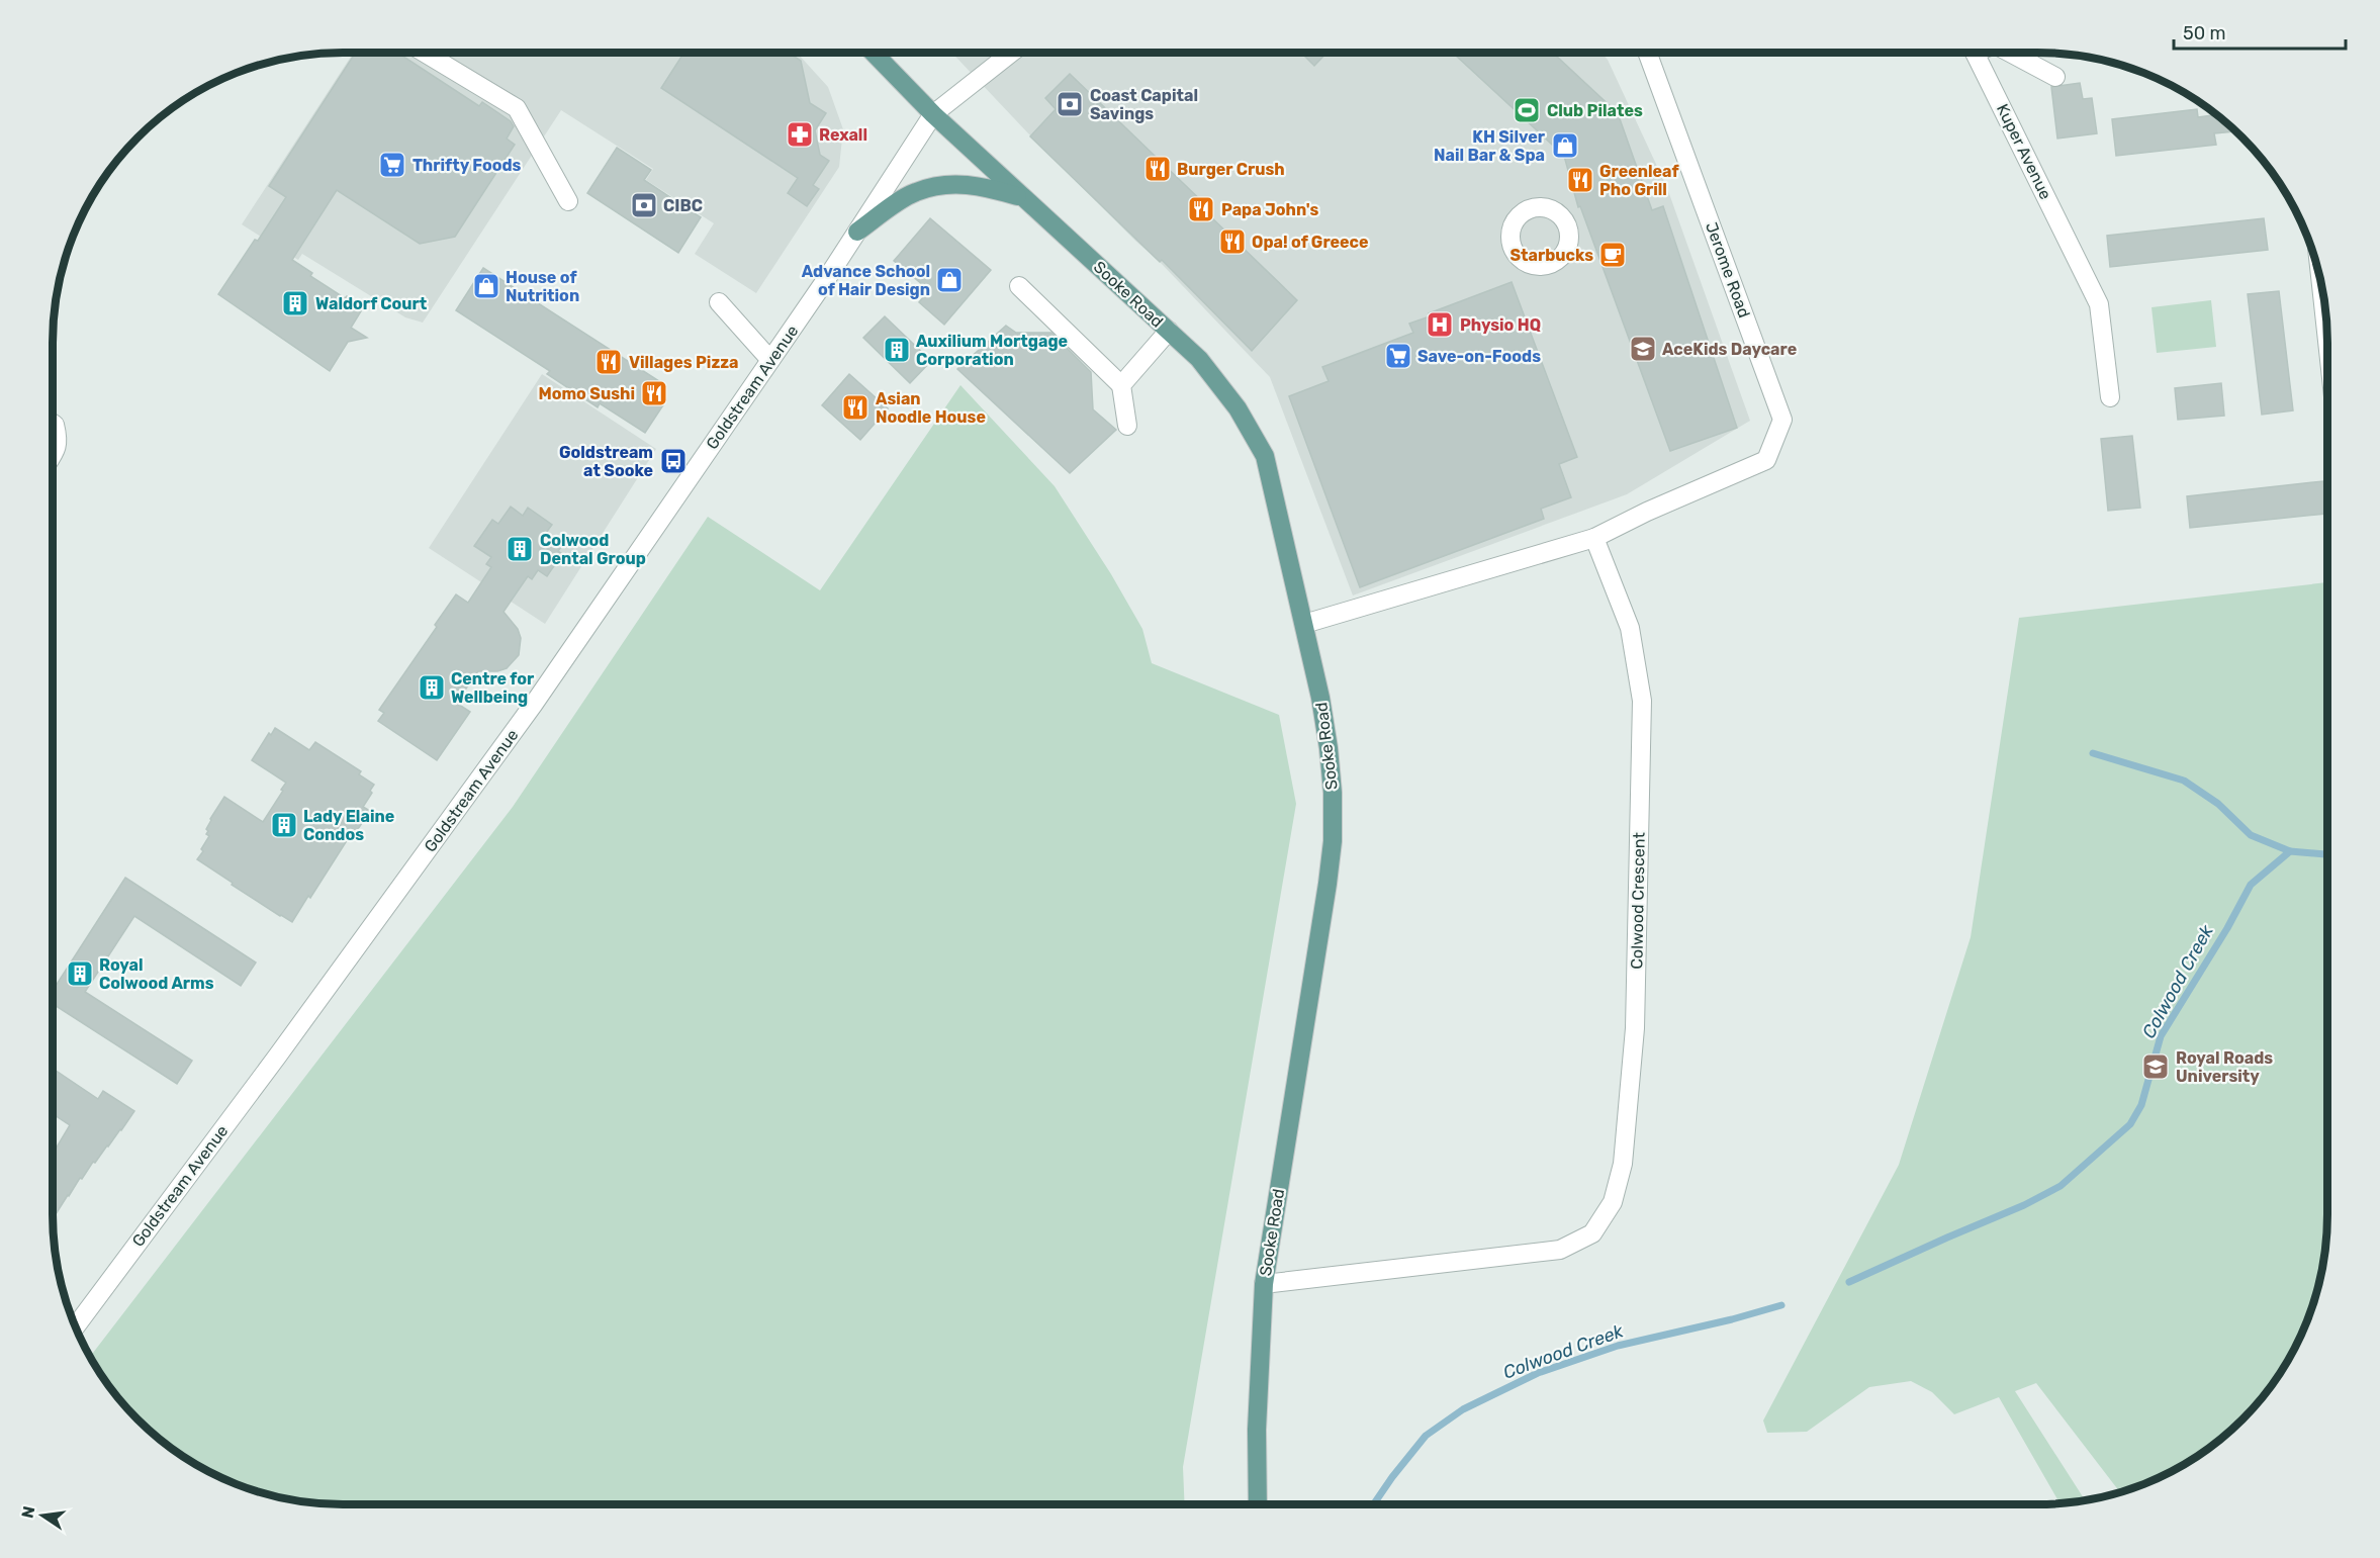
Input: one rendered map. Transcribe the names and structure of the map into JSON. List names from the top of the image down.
{
  "streets": {
    "main road": ["Sooke Road"],
    "street": [
      "Kuper Avenue",
      "Jerome Road",
      "Goldstream Avenue",
      "Colwood Crescent"
    ]
  },
  "crossings": [
    ["Jerome Road", "Colwood Crescent"],
    ["Sooke Road", "Goldstream Avenue"],
    ["Sooke Road", "Colwood Crescent"]
  ],
  "water": ["Colwood Creek"],
  "places": {
    "bank": ["Coast Capital Savings", "CIBC"],
    "sports": ["Club Pilates"],
    "pharmacy": ["Rexall"],
    "shop": ["KH Silver Nail Bar & Spa", "Advance School of Hair Design", "House of Nutrition"],
    "supermarket": ["Thrifty Foods", "Save-on-Foods"],
    "restaurant": [
      "Burger Crush",
      "Greenleaf Pho Grill",
      "Papa John's",
      "Opa! of Greece",
      "Villages Pizza",
      "Momo Sushi",
      "Asian Noodle House"
    ],
    "cafe": ["Starbucks"],
    "building": [
      "Waldorf Court",
      "Auxilium Mortgage Corporation",
      "Colwood Dental Group",
      "Centre for Wellbeing",
      "Lady Elaine Condos",
      "Royal Colwood Arms"
    ],
    "hospital": ["Physio HQ"],
    "school or university": ["AceKids Daycare", "Royal Roads University"],
    "bus stop": ["Goldstream at Sooke"]
  },
  "scale_bar": "50 m",
  "north": "left"
}
